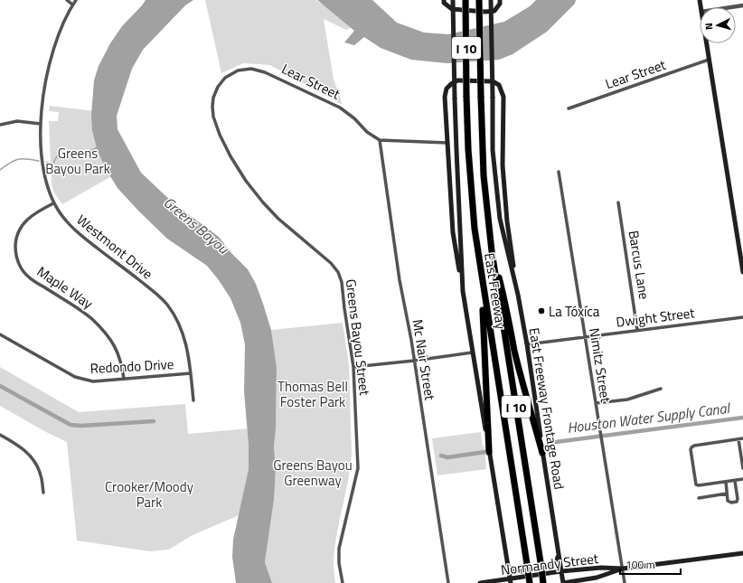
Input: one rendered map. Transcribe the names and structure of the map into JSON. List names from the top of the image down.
{
  "streets": {
    "highway": ["I 10", "East Freeway"],
    "main road": ["East Freeway Frontage Road", "Normandy Street"],
    "street": [
      "Lear Street",
      "Westmont Drive",
      "Barcus Lane",
      "Maple Way",
      "Dwight Street",
      "Greens Bayou Street",
      "Mc Nair Street",
      "Nimitz Street",
      "Redondo Drive"
    ]
  },
  "crossings": [
    ["Lear Street", "Greens Bayou Street"],
    ["Lear Street", "Mc Nair Street"],
    ["Westmont Drive", "Maple Way"],
    ["Westmont Drive", "Redondo Drive"],
    ["Barcus Lane", "Dwight Street"],
    ["Maple Way", "Redondo Drive"],
    ["Dwight Street", "Nimitz Street"],
    ["Dwight Street", "East Freeway Frontage Road"],
    ["Nimitz Street", "Normandy Street"],
    ["East Freeway Frontage Road", "Normandy Street"]
  ],
  "water": ["Greens Bayou", "Houston Water Supply Canal"],
  "parks": [
    "Greens Bayou Park",
    "Thomas Bell Foster Park",
    "Greens Bayou Greenway",
    "Crooker/Moody Park"
  ],
  "places": ["La Tóxíca"],
  "scale_bar": "100 m",
  "north": "left"
}
